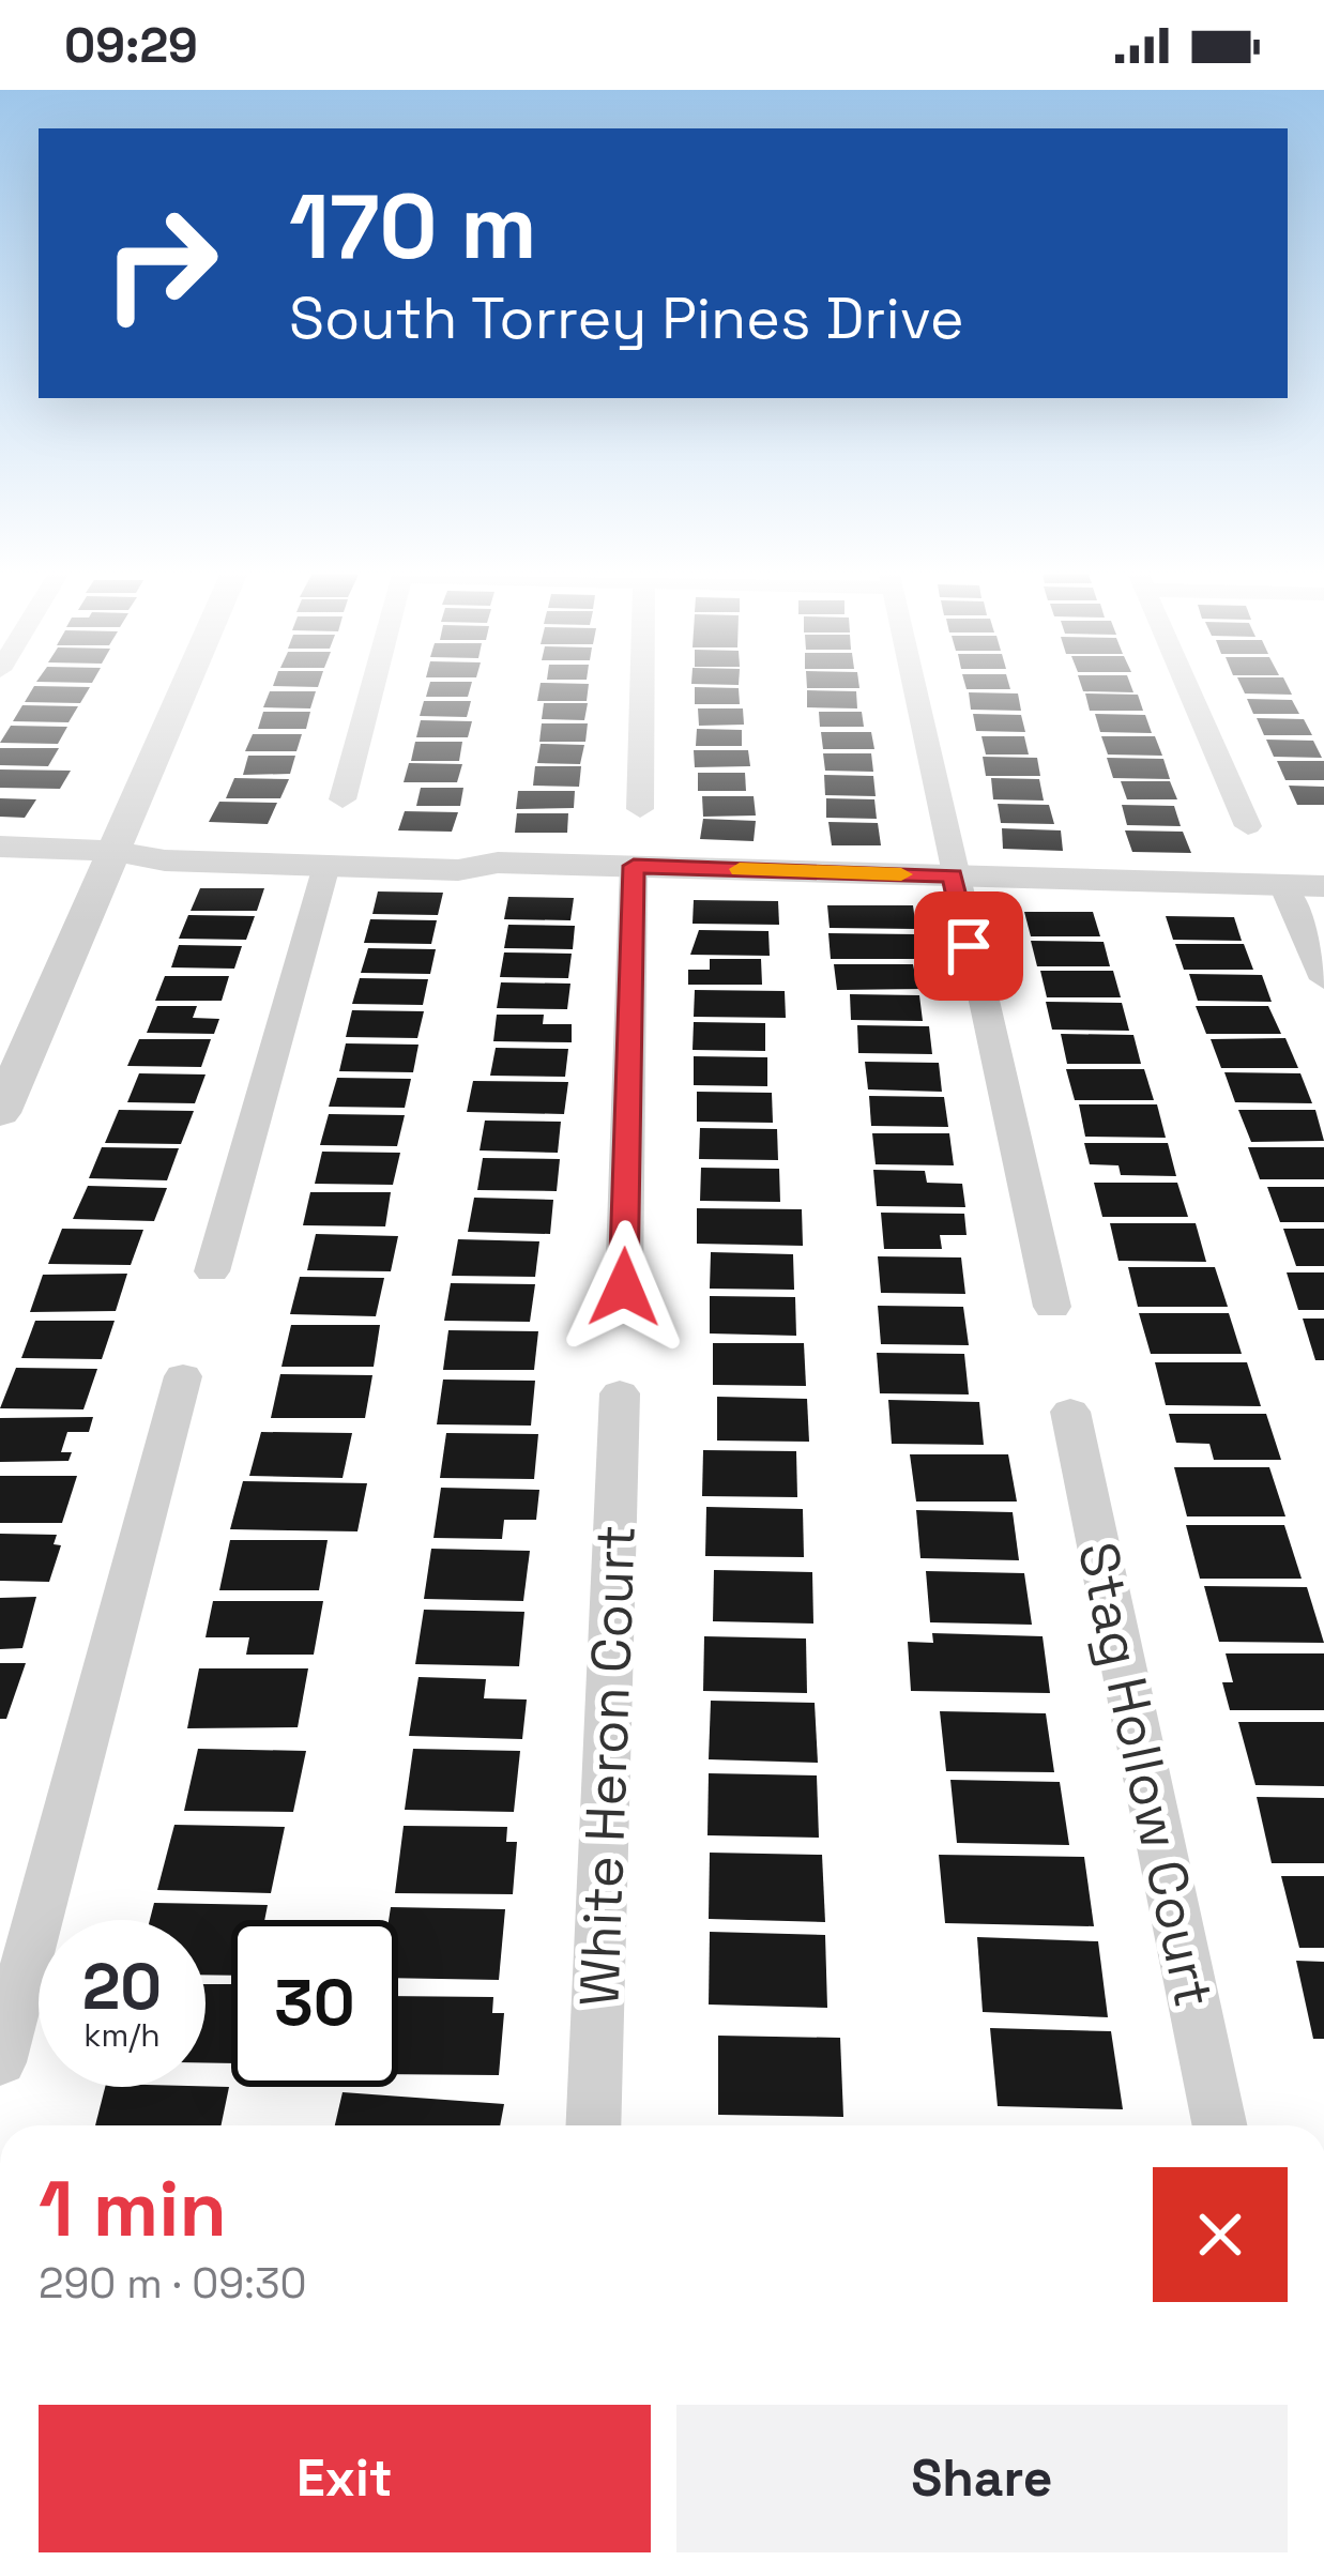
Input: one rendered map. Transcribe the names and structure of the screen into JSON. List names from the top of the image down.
{
  "streets": {
    "street": ["White Heron Court", "Stag Hollow Court"]
  },
  "page": {
    "status": "09:29",
    "turn": ["170 m", "South Torrey Pines Drive"],
    "speed": "20 km/h",
    "limit": "30",
    "heading": ["1 min", "290 m · 09:30"],
    "buttons": ["Exit", "Share"]
  }
}
